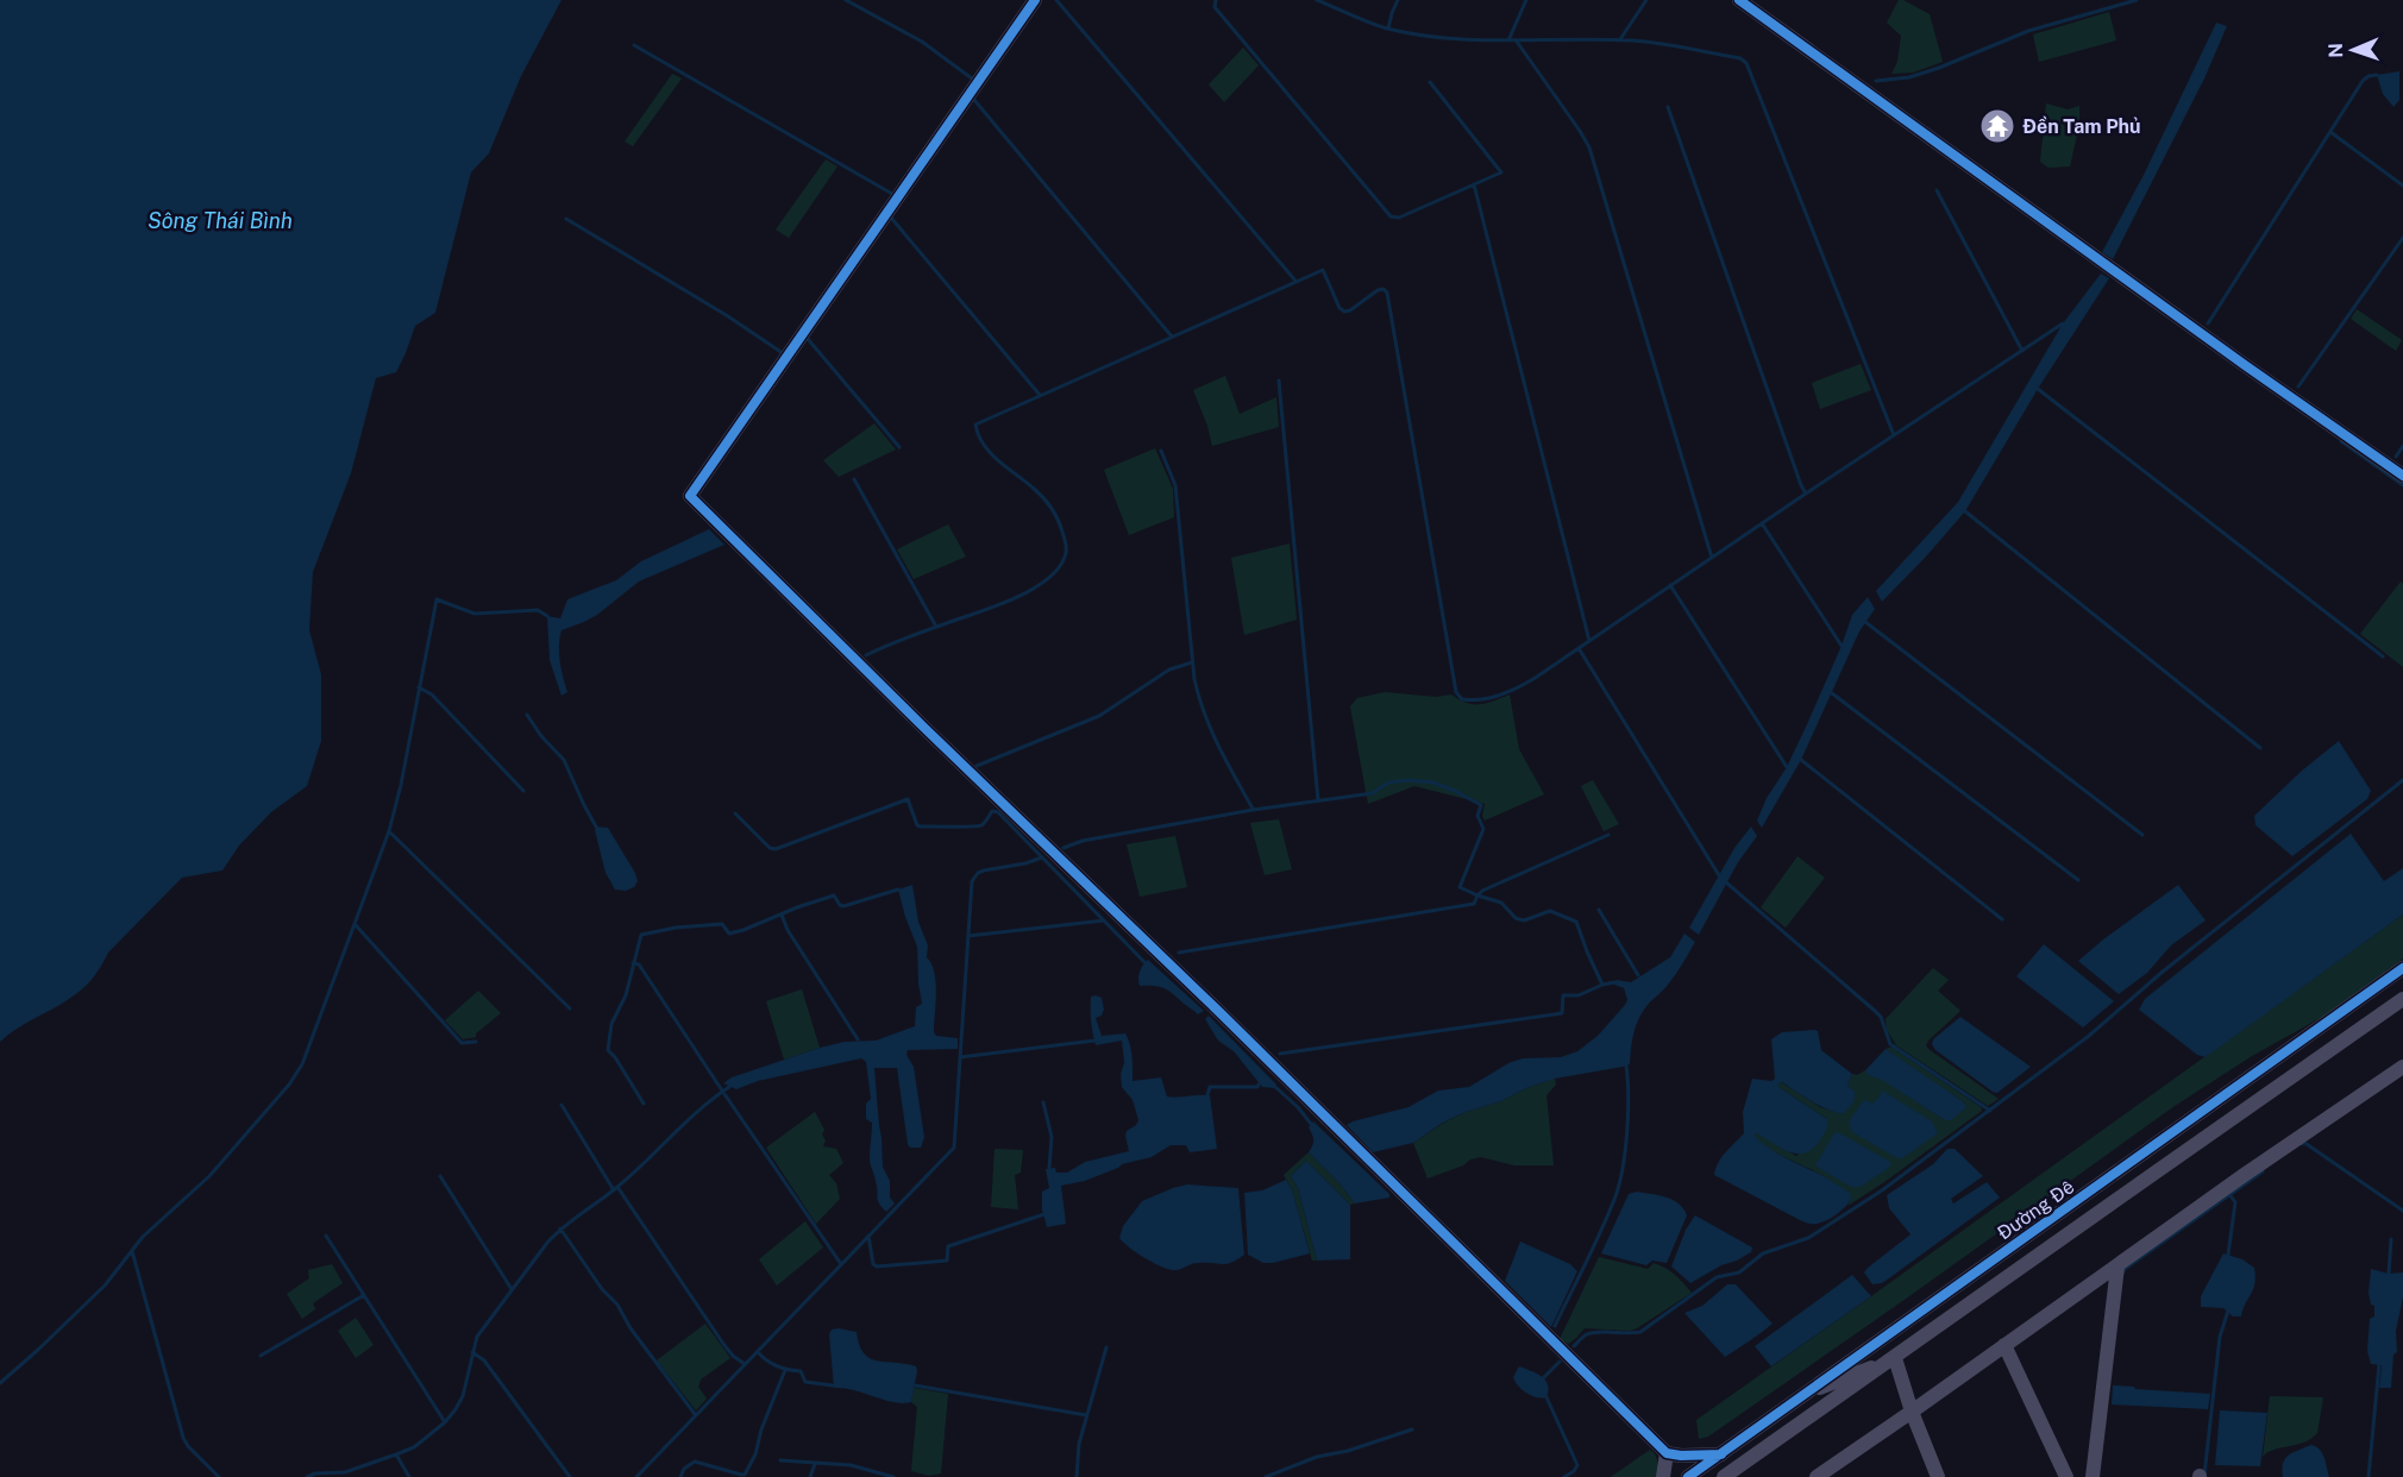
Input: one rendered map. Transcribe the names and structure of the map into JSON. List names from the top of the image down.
{
  "streets": {
    "street": ["Đường Đê"]
  },
  "water": ["Sông Thái Bình"],
  "places": {
    "temple": ["Đền Tam Phủ"]
  },
  "north": "left"
}
